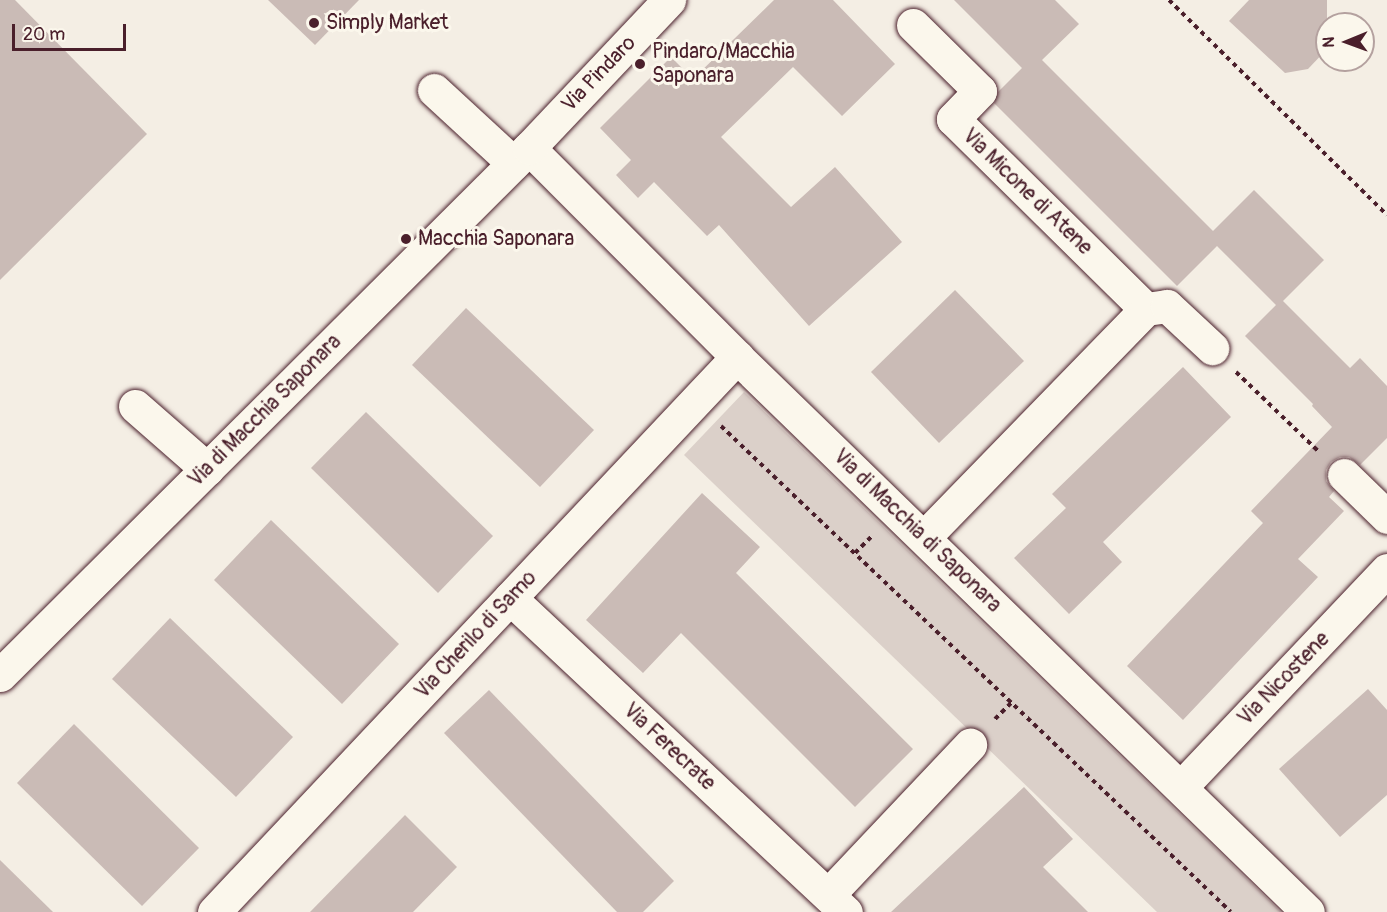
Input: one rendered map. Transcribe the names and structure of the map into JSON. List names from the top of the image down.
{
  "streets": {
    "street": [
      "Via Pindaro",
      "Via Micone di Atene",
      "Via di Macchia Saponara",
      "Via di Macchia di Saponara",
      "Via Cherilo di Samo",
      "Via Nicostene",
      "Via Ferecrate"
    ]
  },
  "crossings": [
    ["Via Pindaro", "Via di Macchia Saponara"],
    ["Via Pindaro", "Via di Macchia di Saponara"],
    ["Via di Macchia Saponara", "Via di Macchia di Saponara"],
    ["Via di Macchia di Saponara", "Via Cherilo di Samo"],
    ["Via di Macchia di Saponara", "Via Nicostene"],
    ["Via Cherilo di Samo", "Via Ferecrate"]
  ],
  "places": ["Simply Market", "Pindaro/Macchia Saponara", "Macchia Saponara"],
  "scale_bar": "20 m",
  "north": "left"
}
